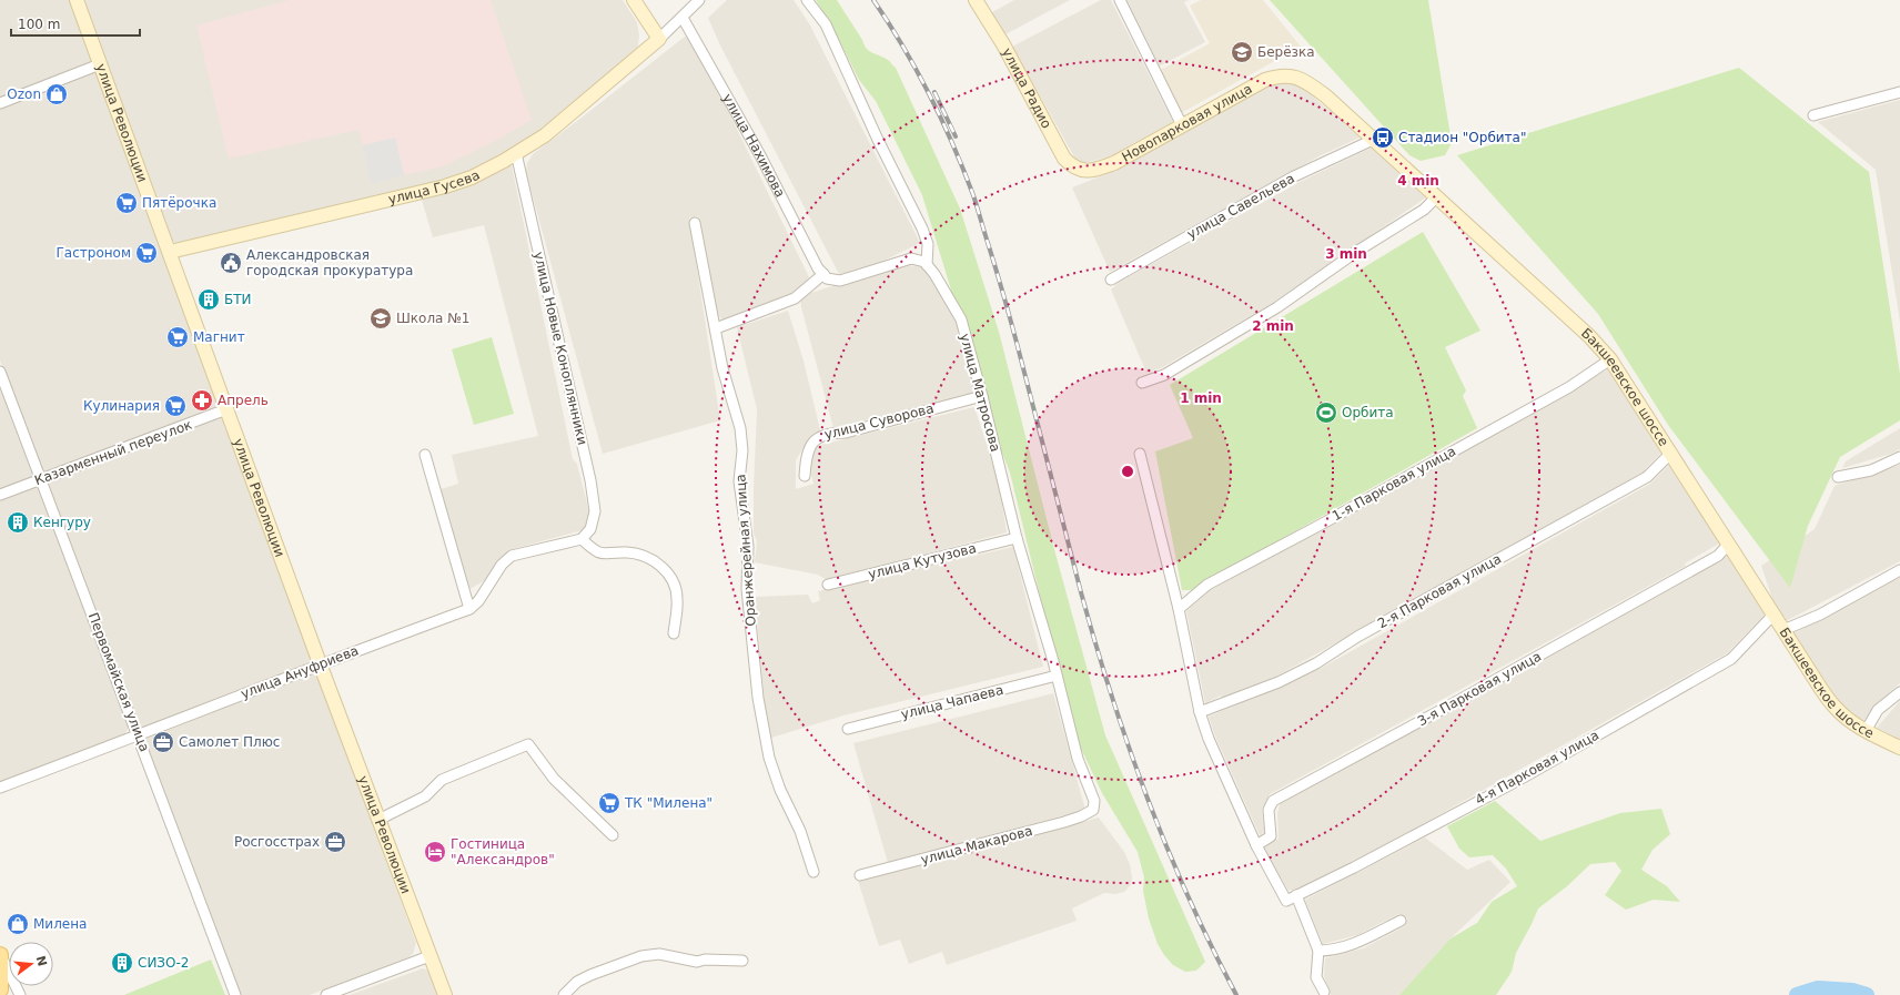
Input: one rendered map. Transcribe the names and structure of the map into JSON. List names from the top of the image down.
{
  "streets": {
    "street": [
      "улица Радио",
      "улица Революции",
      "Новопарковая улица",
      "улица Нахимова",
      "улица Гусева",
      "улица Савельева",
      "улица Новые Коноплянники",
      "Бакшеевское шоссе",
      "улица Матросова",
      "улица Суворова",
      "Казарменный переулок",
      "1-я Парковая улица",
      "Оранжерейная улица",
      "улица Кутузова",
      "2-я Парковая улица",
      "улица Ануфриева",
      "Первомайская улица",
      "3-я Парковая улица",
      "улица Чапаева",
      "4-я Парковая улица",
      "улица Макарова"
    ]
  },
  "crossings": [
    ["улица Радио", "Новопарковая улица"],
    ["улица Революции", "улица Гусева"],
    ["улица Революции", "Казарменный переулок"],
    ["улица Революции", "улица Ануфриева"],
    ["Новопарковая улица", "Бакшеевское шоссе"],
    ["улица Гусева", "улица Новые Коноплянники"],
    ["улица Савельева", "Бакшеевское шоссе"],
    ["улица Новые Коноплянники", "улица Ануфриева"],
    ["Бакшеевское шоссе", "1-я Парковая улица"],
    ["Бакшеевское шоссе", "2-я Парковая улица"],
    ["Бакшеевское шоссе", "3-я Парковая улица"],
    ["Бакшеевское шоссе", "4-я Парковая улица"],
    ["улица Матросова", "улица Суворова"],
    ["улица Матросова", "улица Кутузова"],
    ["улица Матросова", "улица Чапаева"],
    ["улица Матросова", "улица Макарова"],
    ["Казарменный переулок", "Первомайская улица"],
    ["улица Ануфриева", "Первомайская улица"],
    ["3-я Парковая улица", "4-я Парковая улица"]
  ],
  "places": {
    "school or university": ["Берёзка", "Школа №1"],
    "shop": ["Ozon", "Милена"],
    "bus stop": ["Стадион \"Орбита\""],
    "supermarket": [
      "Пятёрочка",
      "Гастроном",
      "Магнит",
      "Кулинария",
      "ТК \"Милена\""
    ],
    "public building": ["Александровская городская прокуратура"],
    "building": ["БТИ", "Кенгуру", "СИЗО-2"],
    "pharmacy": ["Апрель"],
    "sports": ["Орбита"],
    "office": ["Самолет Плюс", "Росгосстрах"],
    "hotel": ["Гостиница \"Александров\""]
  },
  "scale_bar": "100 m",
  "north": "right",
  "rings": [
    "4 min",
    "3 min",
    "2 min",
    "1 min"
  ]
}
